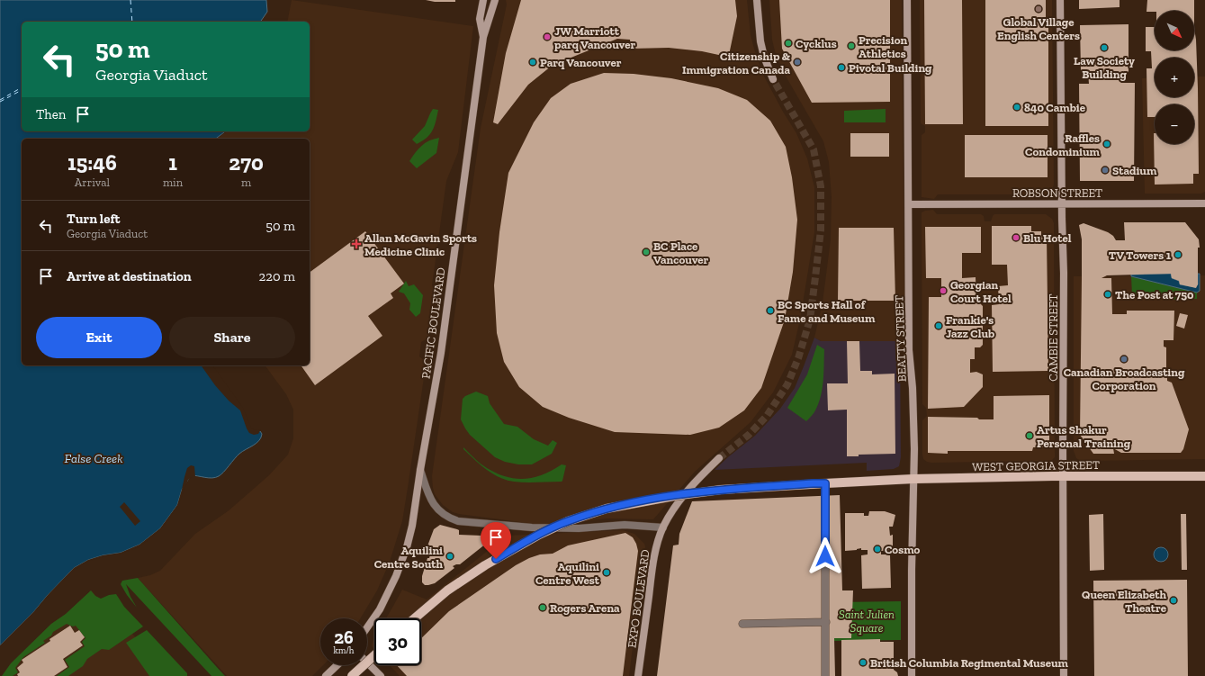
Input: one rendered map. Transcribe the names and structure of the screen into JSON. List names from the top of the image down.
{
  "streets": {
    "main road": [
      "ROBSON STREET",
      "PACIFIC BOULEVARD",
      "CAMBIE STREET",
      "BEATTY STREET",
      "WEST GEORGIA STREET",
      "EXPO BOULEVARD"
    ]
  },
  "crossings": [
    ["ROBSON STREET", "CAMBIE STREET"],
    ["ROBSON STREET", "BEATTY STREET"],
    ["CAMBIE STREET", "WEST GEORGIA STREET"],
    ["BEATTY STREET", "WEST GEORGIA STREET"]
  ],
  "water": ["False Creek"],
  "parks": ["Saint Julien Square"],
  "places": {
    "other": [
      "Global Village English Centers",
      "JW Marriott parq Vancouver",
      "Cycklus",
      "Precision Athletics",
      "Law Society Building",
      "Parq Vancouver",
      "Citizenship & Immigration Canada",
      "Pivotal Building",
      "840 Cambie",
      "Raffles Condominium",
      "Stadium",
      "Blu Hotel",
      "BC Place Vancouver",
      "TV Towers 1",
      "Georgian Court Hotel",
      "The Post at 750",
      "BC Sports Hall of Fame and Museum",
      "Frankie's Jazz Club",
      "Canadian Broadcasting Corporation",
      "Artus Shakur Personal Training",
      "Cosmo",
      "Aquilini Centre South",
      "Aquilini Centre West",
      "Queen Elizabeth Theatre",
      "Rogers Arena",
      "British Columbia Regimental Museum"
    ],
    "health": ["Allan McGavin Sports Medicine Clinic"]
  },
  "north": "bottom right",
  "page": {
    "map_buttons": ["+", "−"],
    "turn": ["50 m", "Georgia Viaduct"],
    "then": "Then",
    "eta": [
      "15:46",
      "Arrival",
      "1",
      "min",
      "270",
      "m"
    ],
    "list": [
      {
        "name": "Turn left",
        "note": "Georgia Viaduct",
        "value": "50 m"
      },
      {
        "name": "Arrive at destination",
        "value": "220 m"
      }
    ],
    "buttons": ["Exit", "Share"],
    "speed": "26 km/h",
    "limit": "30"
  }
}
